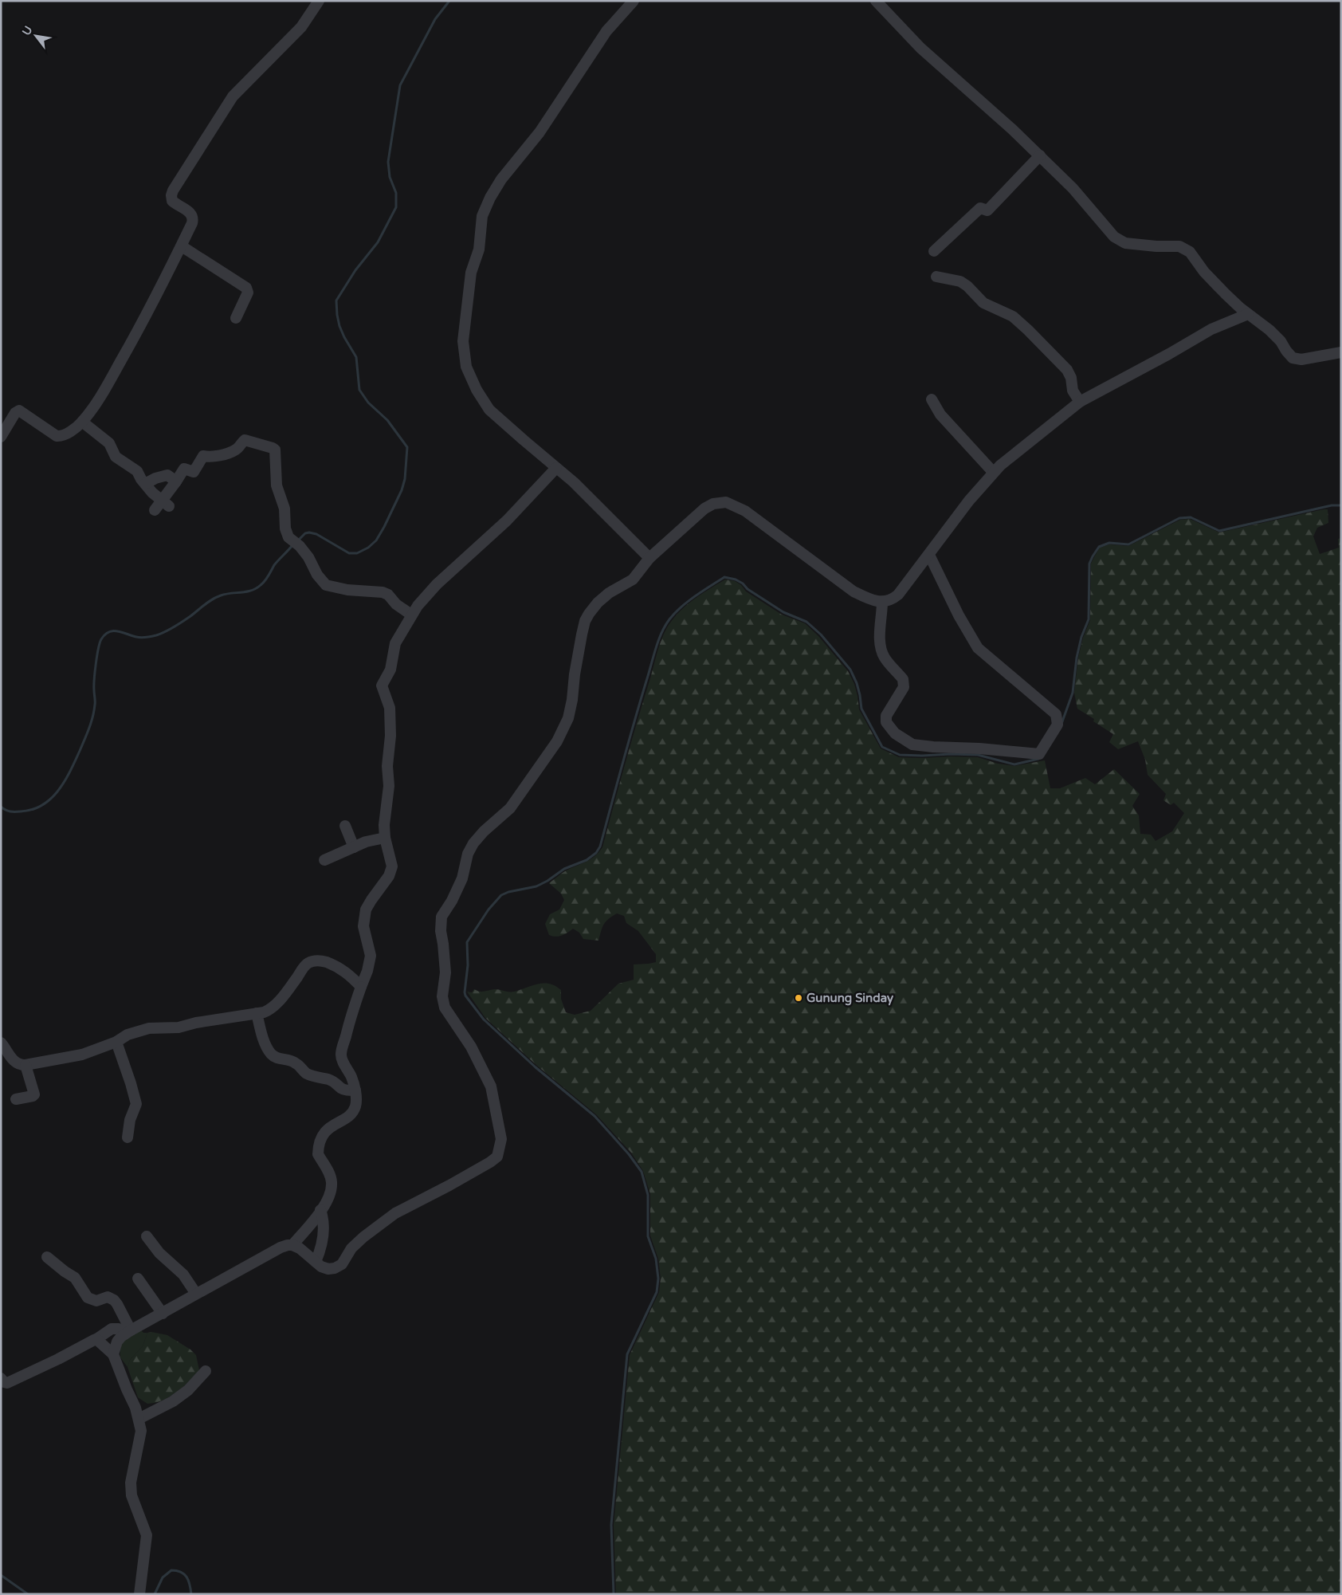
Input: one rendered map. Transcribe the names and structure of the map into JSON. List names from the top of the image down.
{
  "places": ["Gunung Sinday"],
  "north": "top left"
}
